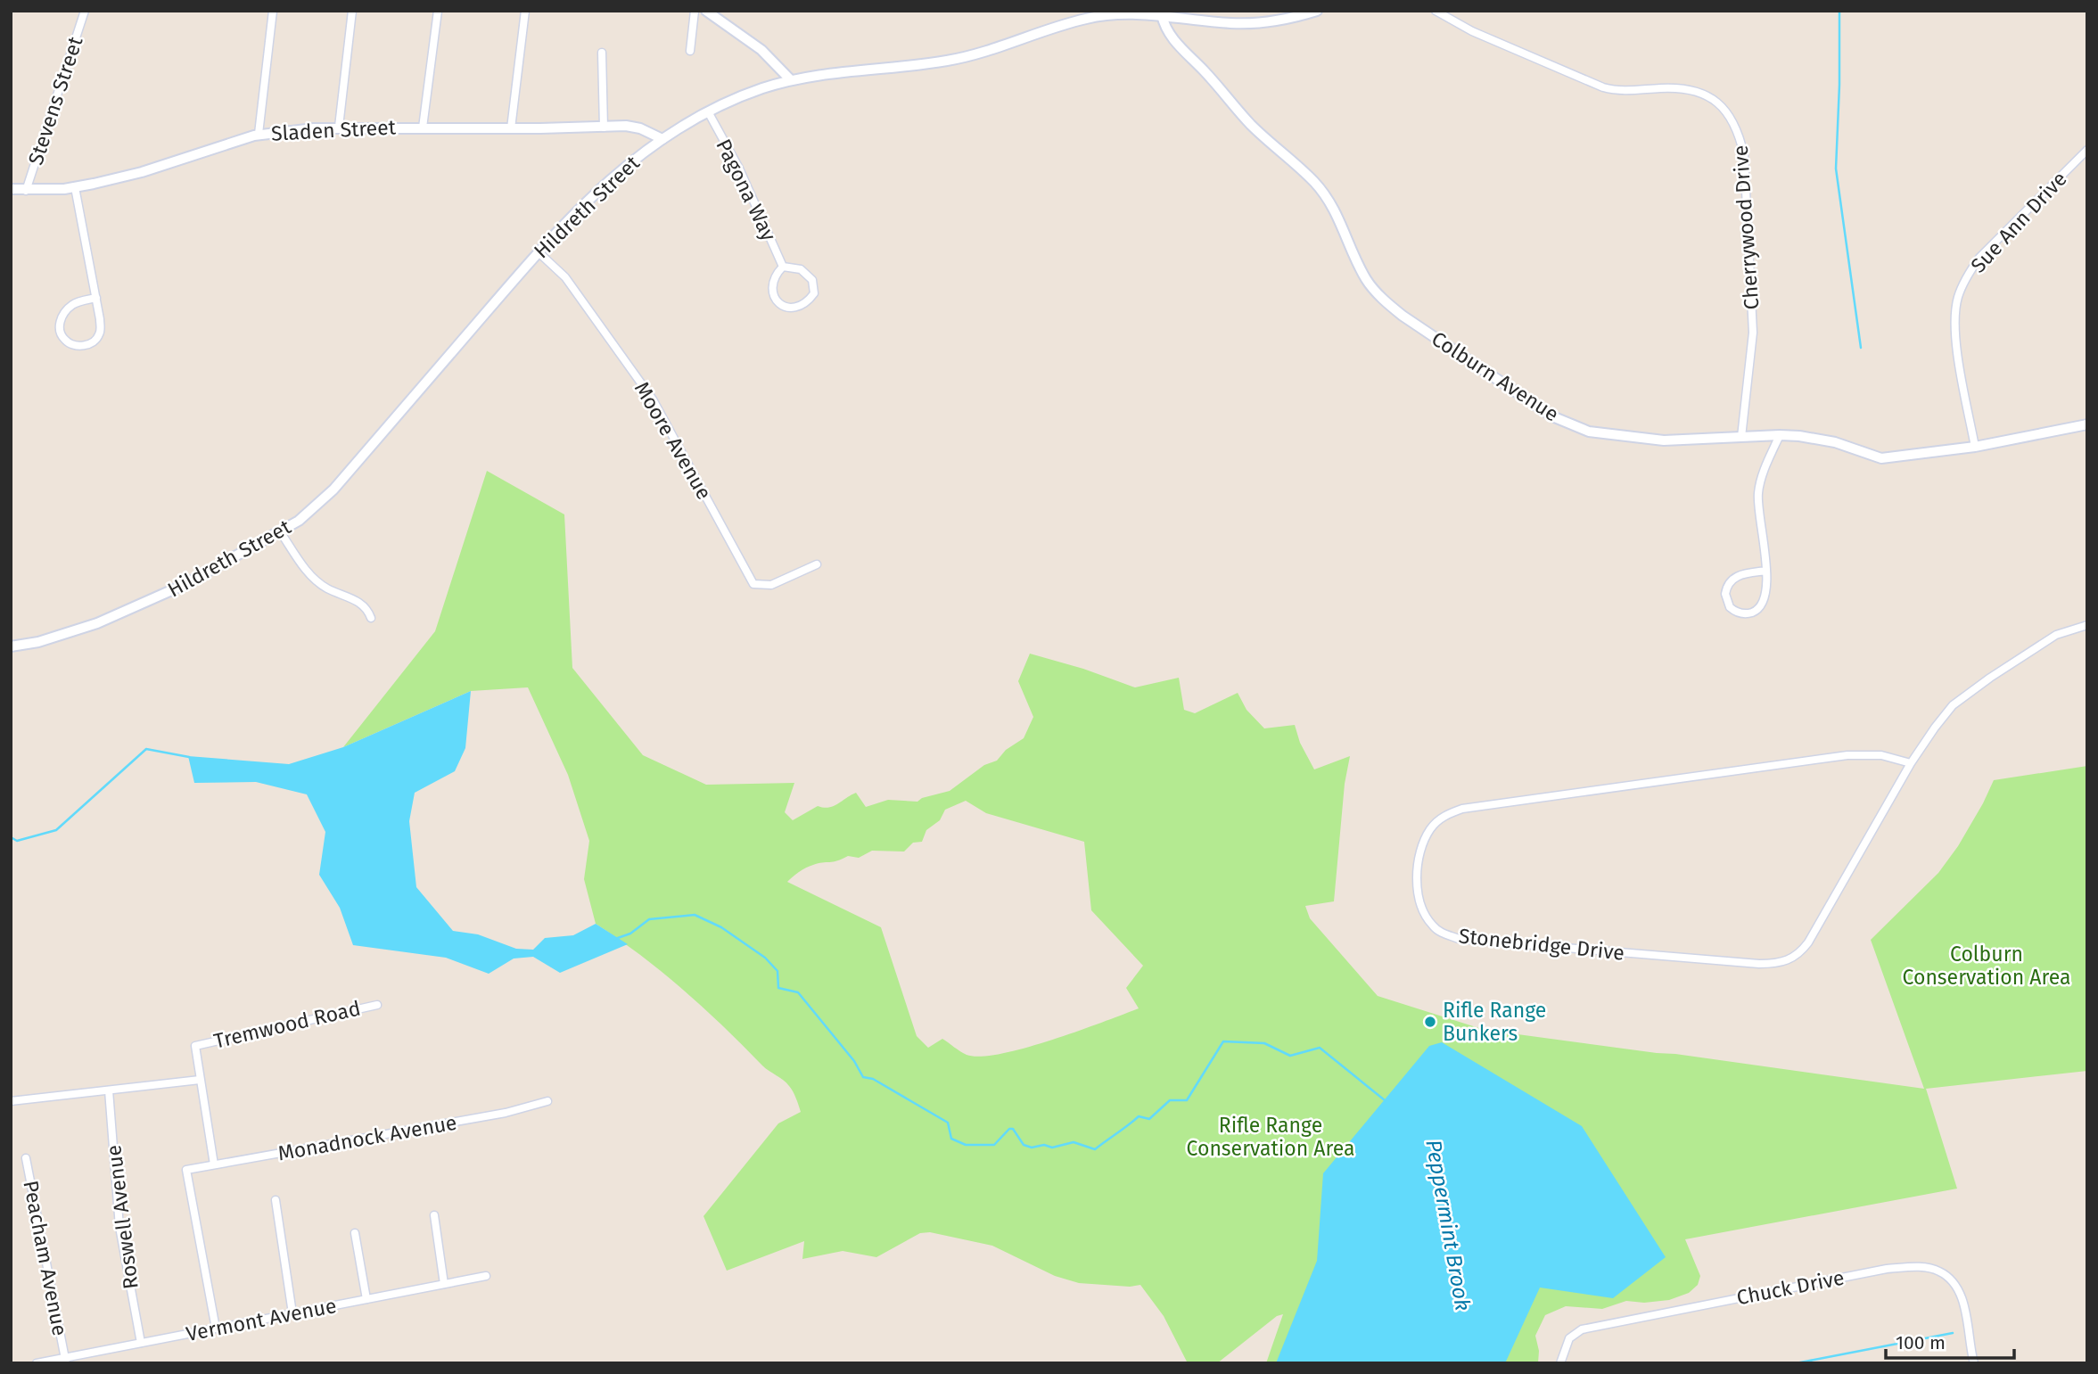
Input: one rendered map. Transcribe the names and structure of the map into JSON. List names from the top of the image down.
{
  "streets": {
    "street": [
      "Stevens Street",
      "Sladen Street",
      "Pagona Way",
      "Hildreth Street",
      "Sue Ann Drive",
      "Cherrywood Drive",
      "Colburn Avenue",
      "Moore Avenue",
      "Stonebridge Drive",
      "Tremwood Road",
      "Monadnock Avenue",
      "Roswell Avenue",
      "Peacham Avenue",
      "Chuck Drive",
      "Vermont Avenue"
    ]
  },
  "crossings": [
    ["Stevens Street", "Sladen Street"],
    ["Sladen Street", "Hildreth Street"],
    ["Pagona Way", "Hildreth Street"],
    ["Hildreth Street", "Colburn Avenue"],
    ["Hildreth Street", "Moore Avenue"],
    ["Sue Ann Drive", "Colburn Avenue"],
    ["Cherrywood Drive", "Colburn Avenue"],
    ["Monadnock Avenue", "Vermont Avenue"],
    ["Roswell Avenue", "Vermont Avenue"],
    ["Peacham Avenue", "Vermont Avenue"]
  ],
  "water": ["Peppermint Brook"],
  "parks": ["Colburn Conservation Area", "Rifle Range Conservation Area"],
  "places": ["Rifle Range Bunkers"],
  "scale_bar": "100 m"
}
